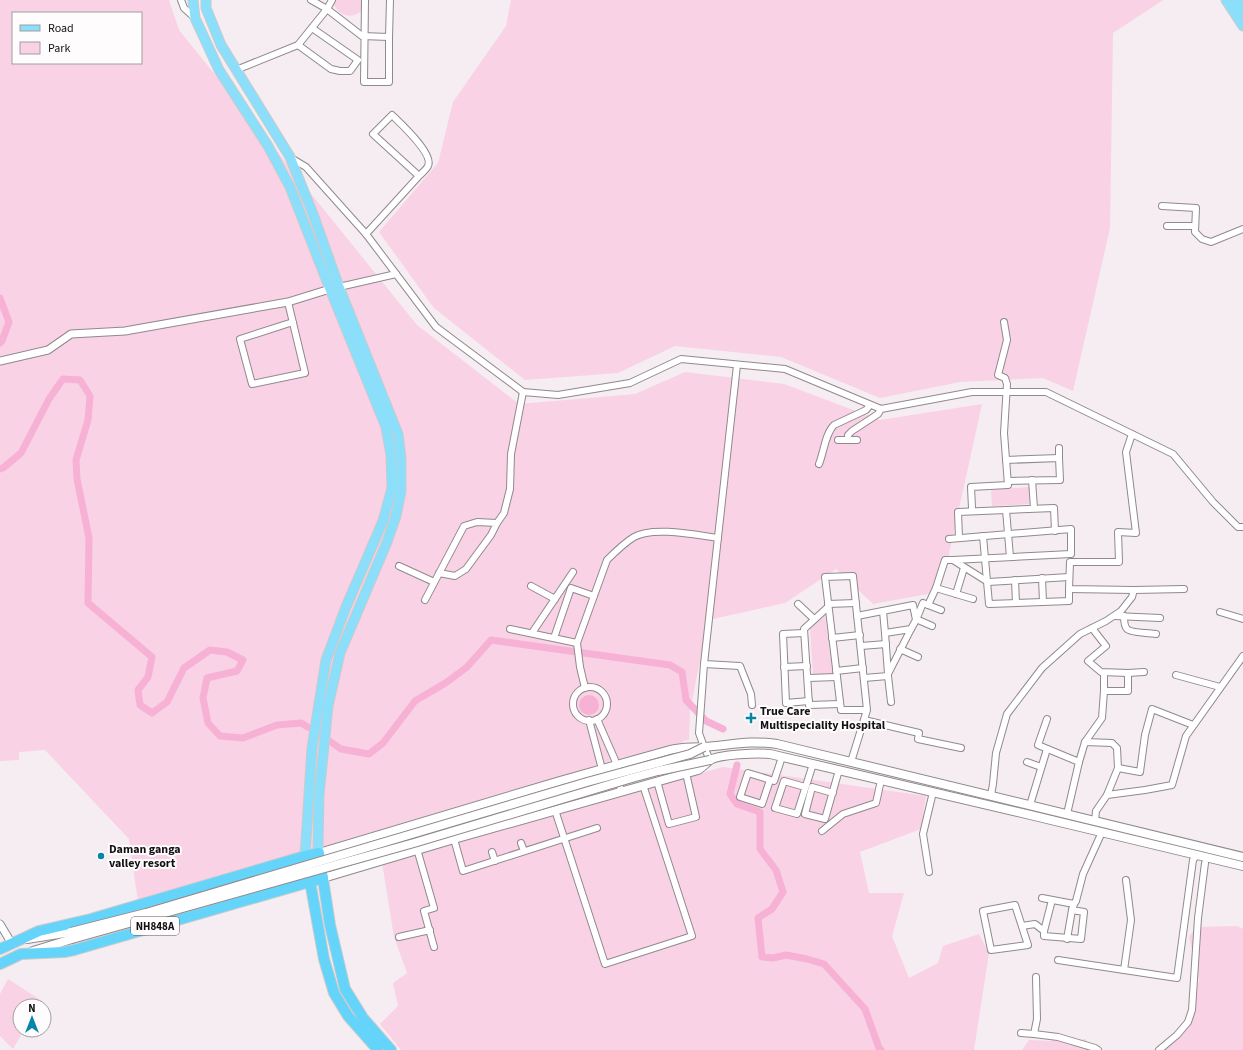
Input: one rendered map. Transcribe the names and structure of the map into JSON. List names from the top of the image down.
{
  "streets": {
    "highway": ["NH848A"]
  },
  "places": {
    "health": ["True Care Multispeciality Hospital"],
    "other": ["Daman ganga valley resort"]
  },
  "legend": ["Road", "Park"],
  "north": "top"
}
